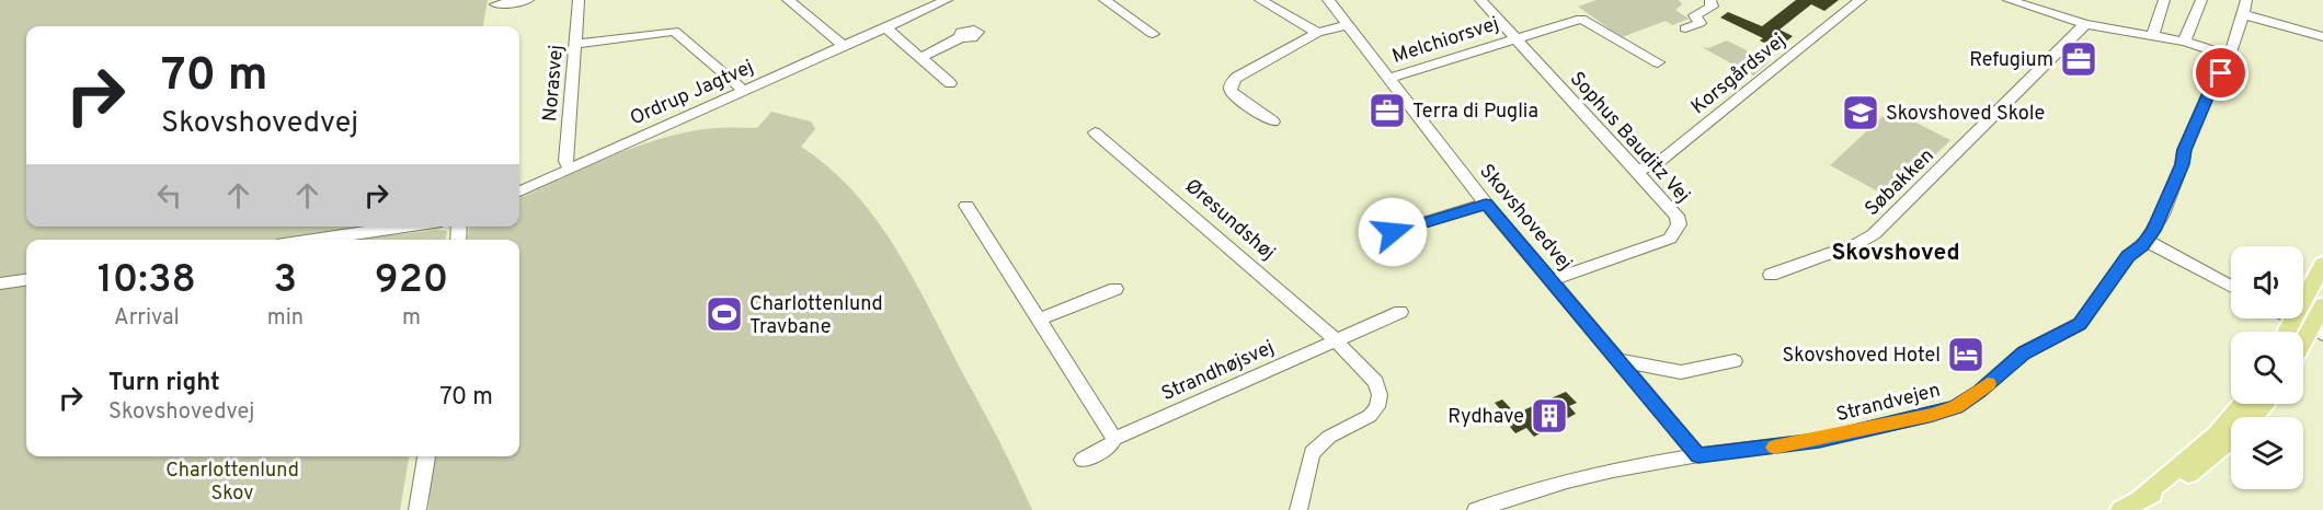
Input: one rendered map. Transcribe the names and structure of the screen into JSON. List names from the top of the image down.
{
  "streets": {
    "street": [
      "Melchiorsvej",
      "Korsgårdsvej",
      "Norasvej",
      "Ordrup Jagtvej",
      "Sophus Bauditz Vej",
      "Søbakken",
      "Skovshovedvej",
      "Øresundshøj",
      "Strandhøjsvej",
      "Strandvejen"
    ]
  },
  "crossings": [
    ["Melchiorsvej", "Sophus Bauditz Vej"],
    ["Melchiorsvej", "Skovshovedvej"],
    ["Korsgårdsvej", "Sophus Bauditz Vej"],
    ["Norasvej", "Ordrup Jagtvej"],
    ["Sophus Bauditz Vej", "Skovshovedvej"],
    ["Skovshovedvej", "Strandvejen"],
    ["Øresundshøj", "Strandhøjsvej"]
  ],
  "districts": ["Skovshoved"],
  "parks": ["Charlottenlund Skov"],
  "places": {
    "office": ["Refugium", "Terra di Puglia"],
    "school or university": ["Skovshoved Skole"],
    "sports": ["Charlottenlund Travbane"],
    "hotel": ["Skovshoved Hotel"],
    "building": ["Rydhave"]
  },
  "page": {
    "turn": ["70 m", "Skovshovedvej"],
    "eta": [
      "10:38",
      "Arrival",
      "3",
      "min",
      "920",
      "m"
    ],
    "list": [
      {
        "name": "Turn right",
        "note": "Skovshovedvej",
        "value": "70 m"
      }
    ]
  }
}
